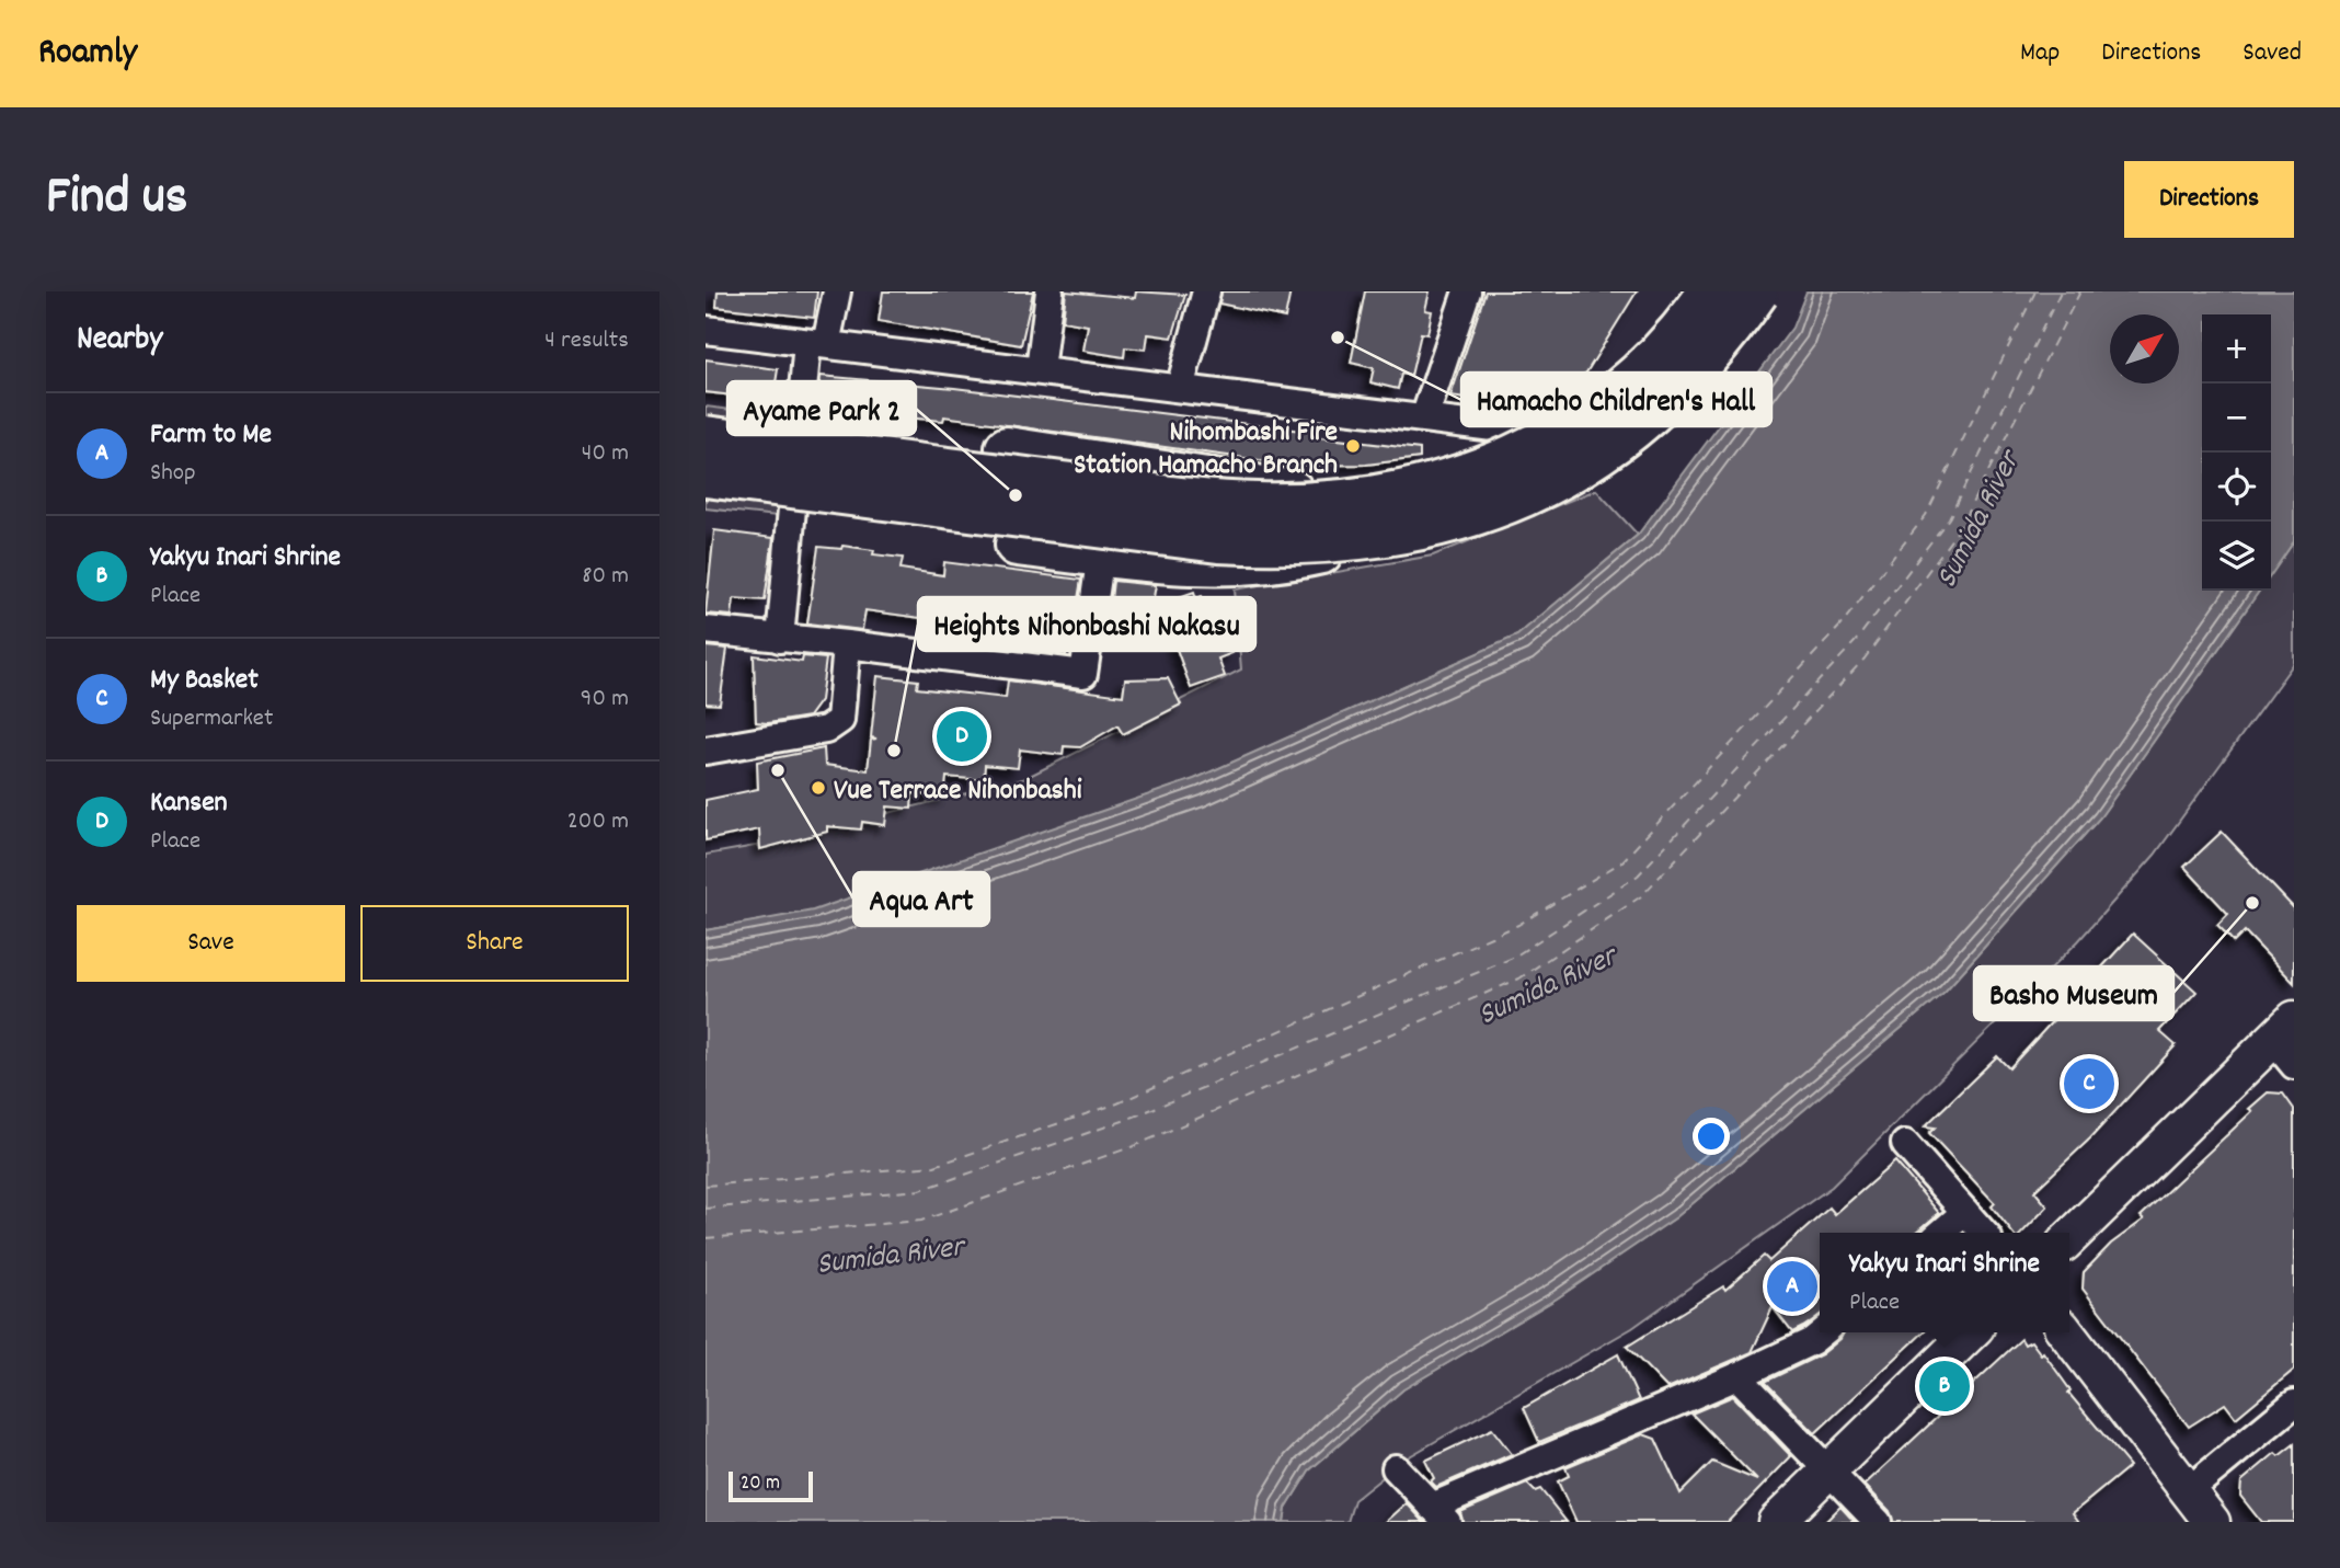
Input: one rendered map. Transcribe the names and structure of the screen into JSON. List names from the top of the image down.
{
  "water": ["Sumida River"],
  "places": [
    "Hamacho Children's Hall",
    "Nihombashi Fire Station Hamacho Branch",
    "Ayame Park 2",
    "Heights Nihonbashi Nakasu",
    "Aqua Art",
    "Vue Terrace Nihonbashi",
    "Basho Museum"
  ],
  "scale_bar": "20 m",
  "north": "top right",
  "page": {
    "header": "Roamly",
    "nav": ["Map", "Directions", "Saved"],
    "title": "Find us",
    "buttons": [
      "Directions",
      ["Save", "Share"]
    ],
    "heading": ["Nearby", "4 results"],
    "map_buttons": ["+", "−"],
    "list": [
      {
        "mark": "A",
        "name": "Farm to Me",
        "note": "Shop",
        "value": "40 m"
      },
      {
        "mark": "B",
        "name": "Yakyu Inari Shrine",
        "note": "Place",
        "value": "80 m"
      },
      {
        "mark": "C",
        "name": "My Basket",
        "note": "Supermarket",
        "value": "90 m"
      },
      {
        "mark": "D",
        "name": "Kansen",
        "note": "Place",
        "value": "200 m"
      }
    ],
    "pins": [
      "D",
      "C",
      "A",
      "B"
    ],
    "popup": ["Yakyu Inari Shrine", "Place"],
    "scale": "20 m"
  }
}
